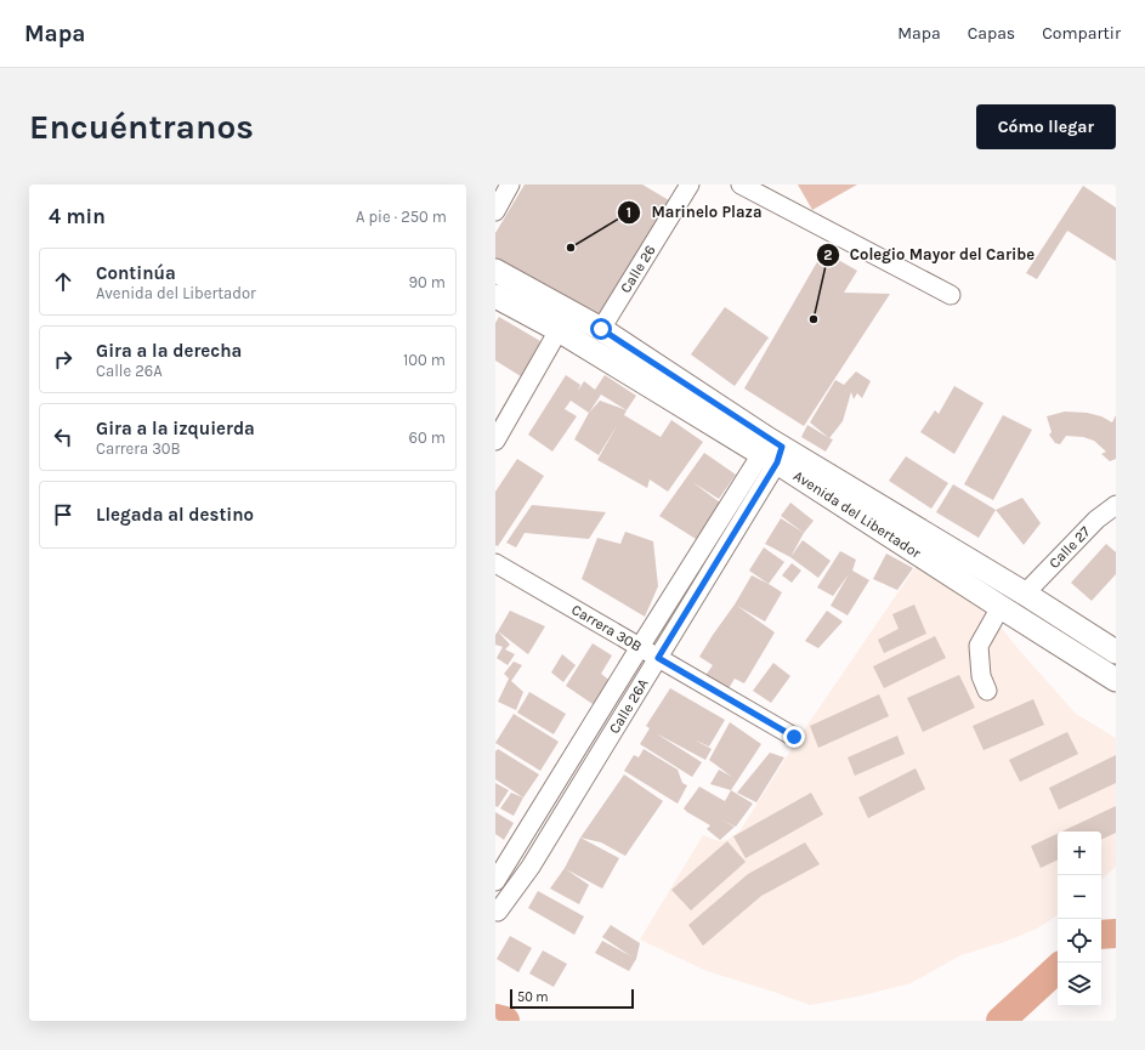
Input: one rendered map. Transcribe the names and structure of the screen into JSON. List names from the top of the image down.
{
  "streets": {
    "main road": ["Avenida del Libertador"],
    "street": [
      "Calle 26",
      "Calle 27",
      "Carrera 30B",
      "Calle 26A"
    ]
  },
  "crossings": [
    ["Calle 26", "Avenida del Libertador"],
    ["Avenida del Libertador", "Calle 27"],
    ["Avenida del Libertador", "Calle 26A"],
    ["Carrera 30B", "Calle 26A"]
  ],
  "places": ["Marinelo Plaza", "Colegio Mayor del Caribe"],
  "scale_bar": "50 m",
  "page": {
    "header": "Mapa",
    "nav": ["Mapa", "Capas", "Compartir"],
    "buttons": "Cómo llegar",
    "title": "Encuéntranos",
    "heading": ["4 min", "A pie · 250 m"],
    "list": [
      ["Continúa", "Avenida del Libertador", "90 m"],
      ["Gira a la derecha", "Calle 26A", "100 m"],
      ["Gira a la izquierda", "Carrera 30B", "60 m"],
      "Llegada al destino"
    ],
    "map_buttons": ["+", "−"],
    "scale": "50 m"
  }
}
